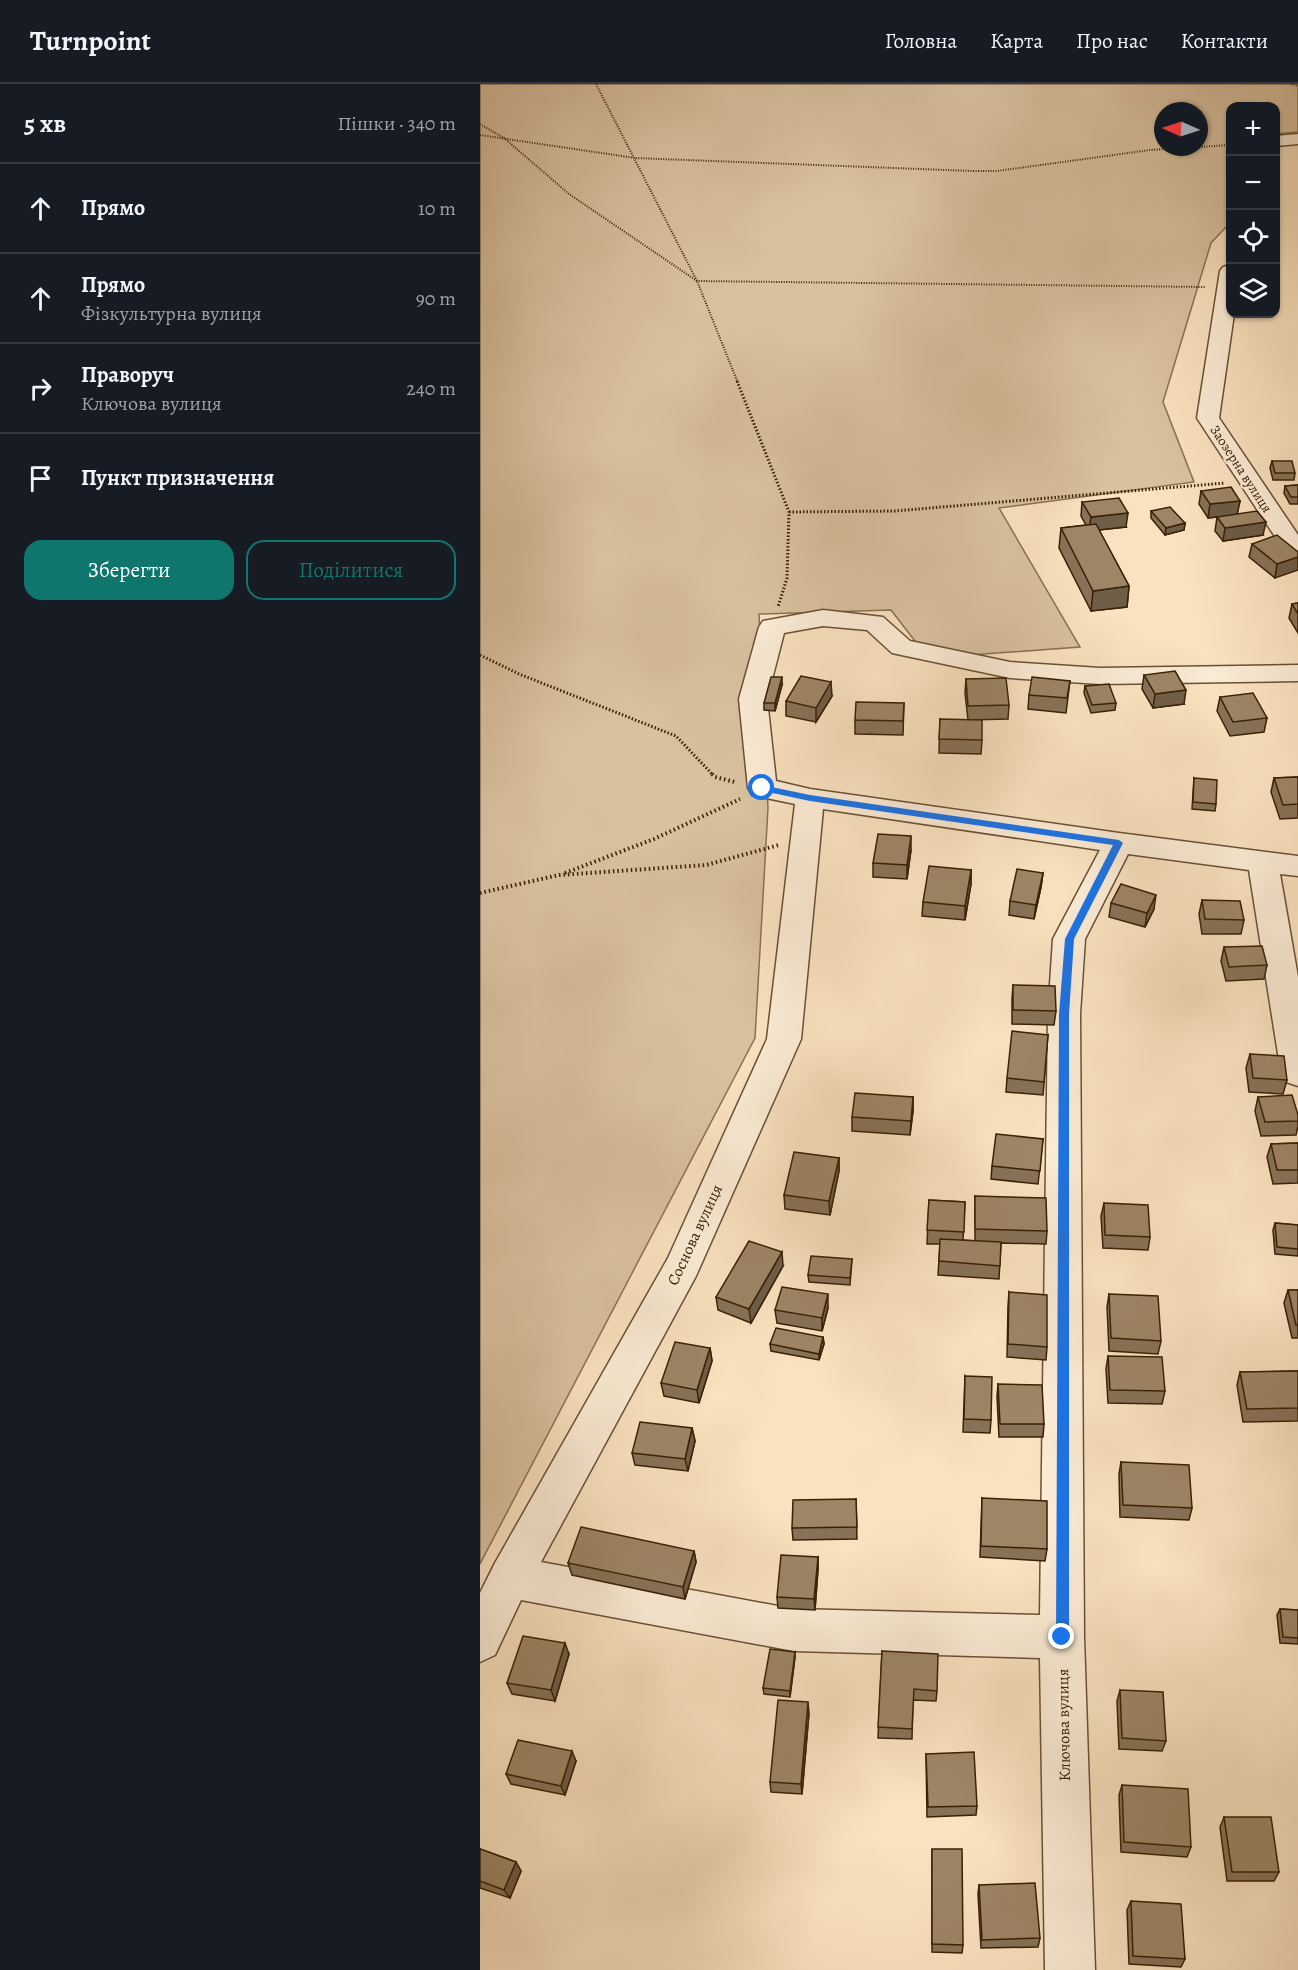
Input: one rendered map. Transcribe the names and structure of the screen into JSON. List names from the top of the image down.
{
  "streets": {
    "street": ["Заозерна вулиця", "Соснова вулиця", "Ключова вулиця"]
  },
  "north": "left",
  "page": {
    "header": "Turnpoint",
    "nav": [
      "Головна",
      "Карта",
      "Про нас",
      "Контакти"
    ],
    "heading": ["5 хв", "Пішки · 340 m"],
    "map_buttons": ["+", "−"],
    "list": [
      ["Прямо", "10 m"],
      ["Прямо", "Фізкультурна вулиця", "90 m"],
      ["Праворуч", "Ключова вулиця", "240 m"],
      "Пункт призначення"
    ],
    "buttons": ["Зберегти", "Поділитися"]
  }
}
